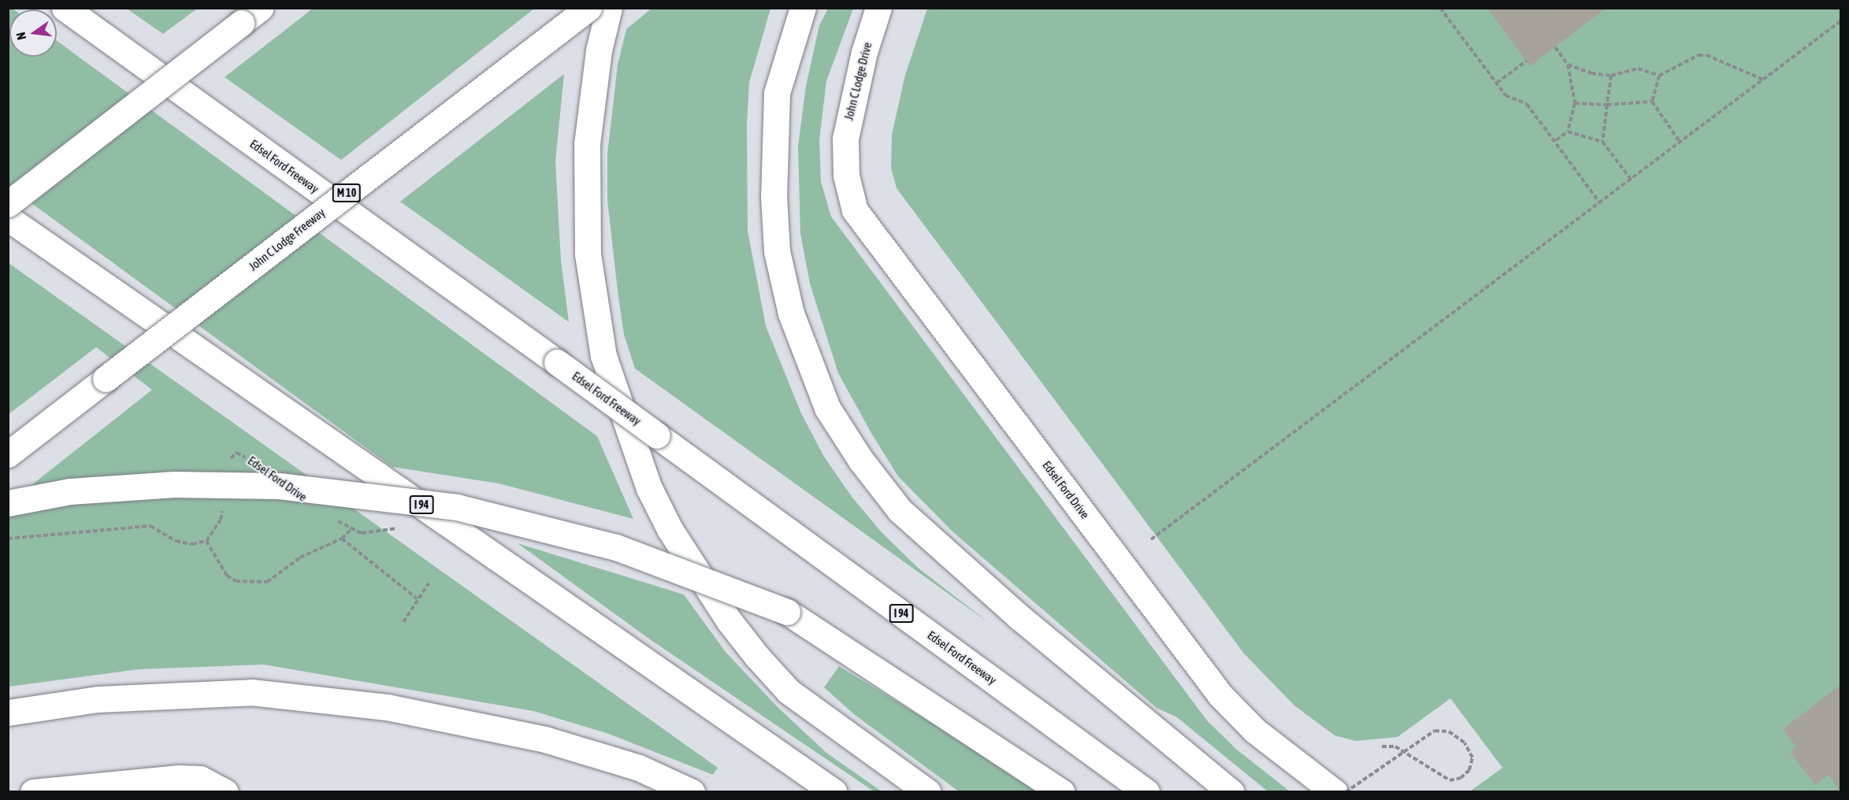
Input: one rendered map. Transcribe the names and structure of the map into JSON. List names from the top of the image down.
{
  "streets": {
    "main road": [
      "John C Lodge Drive",
      "Edsel Ford Freeway",
      "M 10",
      "John C Lodge Freeway",
      "Edsel Ford Drive",
      "I 94"
    ]
  },
  "crossings": [
    ["John C Lodge Drive", "Edsel Ford Drive"]
  ],
  "north": "left"
}
